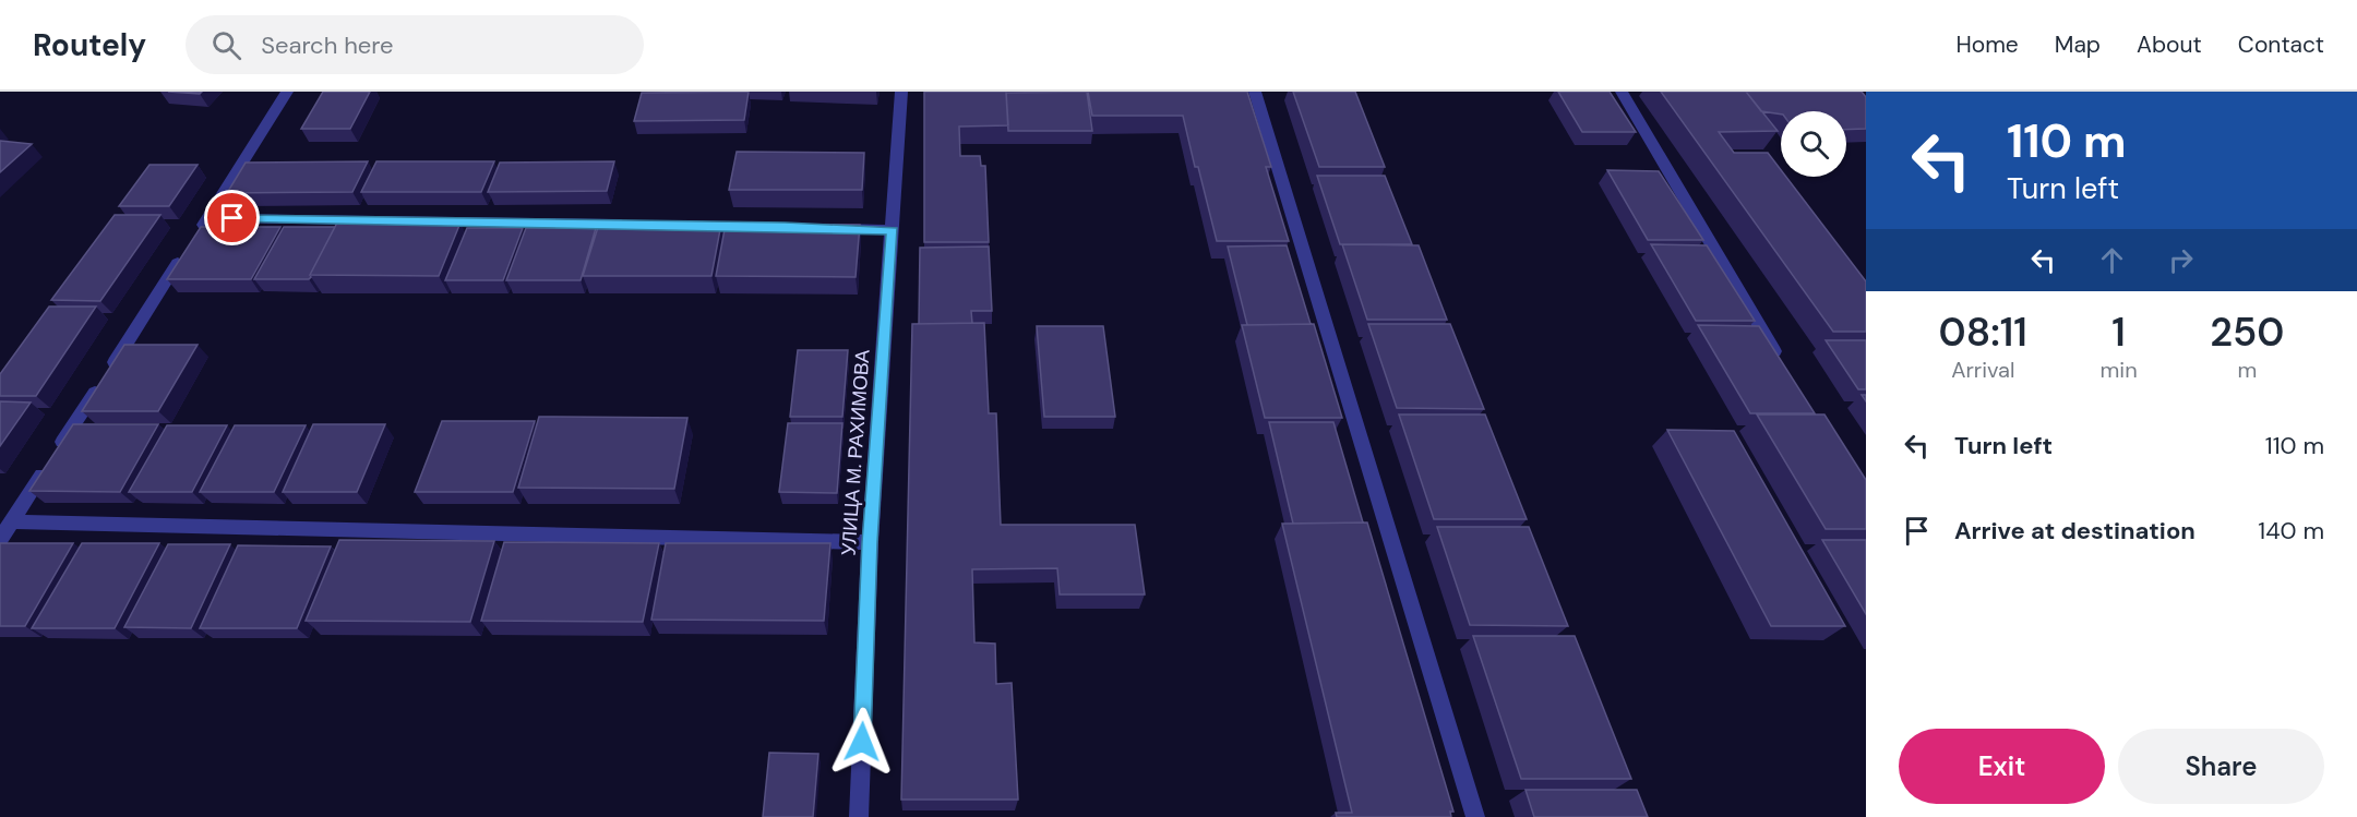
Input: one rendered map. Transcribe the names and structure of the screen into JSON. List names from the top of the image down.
{
  "streets": {
    "street": ["УЛИЦА М. РАХИМОВА"]
  },
  "page": {
    "header": "Routely",
    "search": "Search here",
    "nav": [
      "Home",
      "Map",
      "About",
      "Contact"
    ],
    "turn": ["110 m", "Turn left"],
    "eta": [
      "08:11",
      "Arrival",
      "1",
      "min",
      "250",
      "m"
    ],
    "list": [
      {
        "name": "Turn left",
        "value": "110 m"
      },
      {
        "name": "Arrive at destination",
        "value": "140 m"
      }
    ],
    "buttons": ["Exit", "Share"]
  }
}
